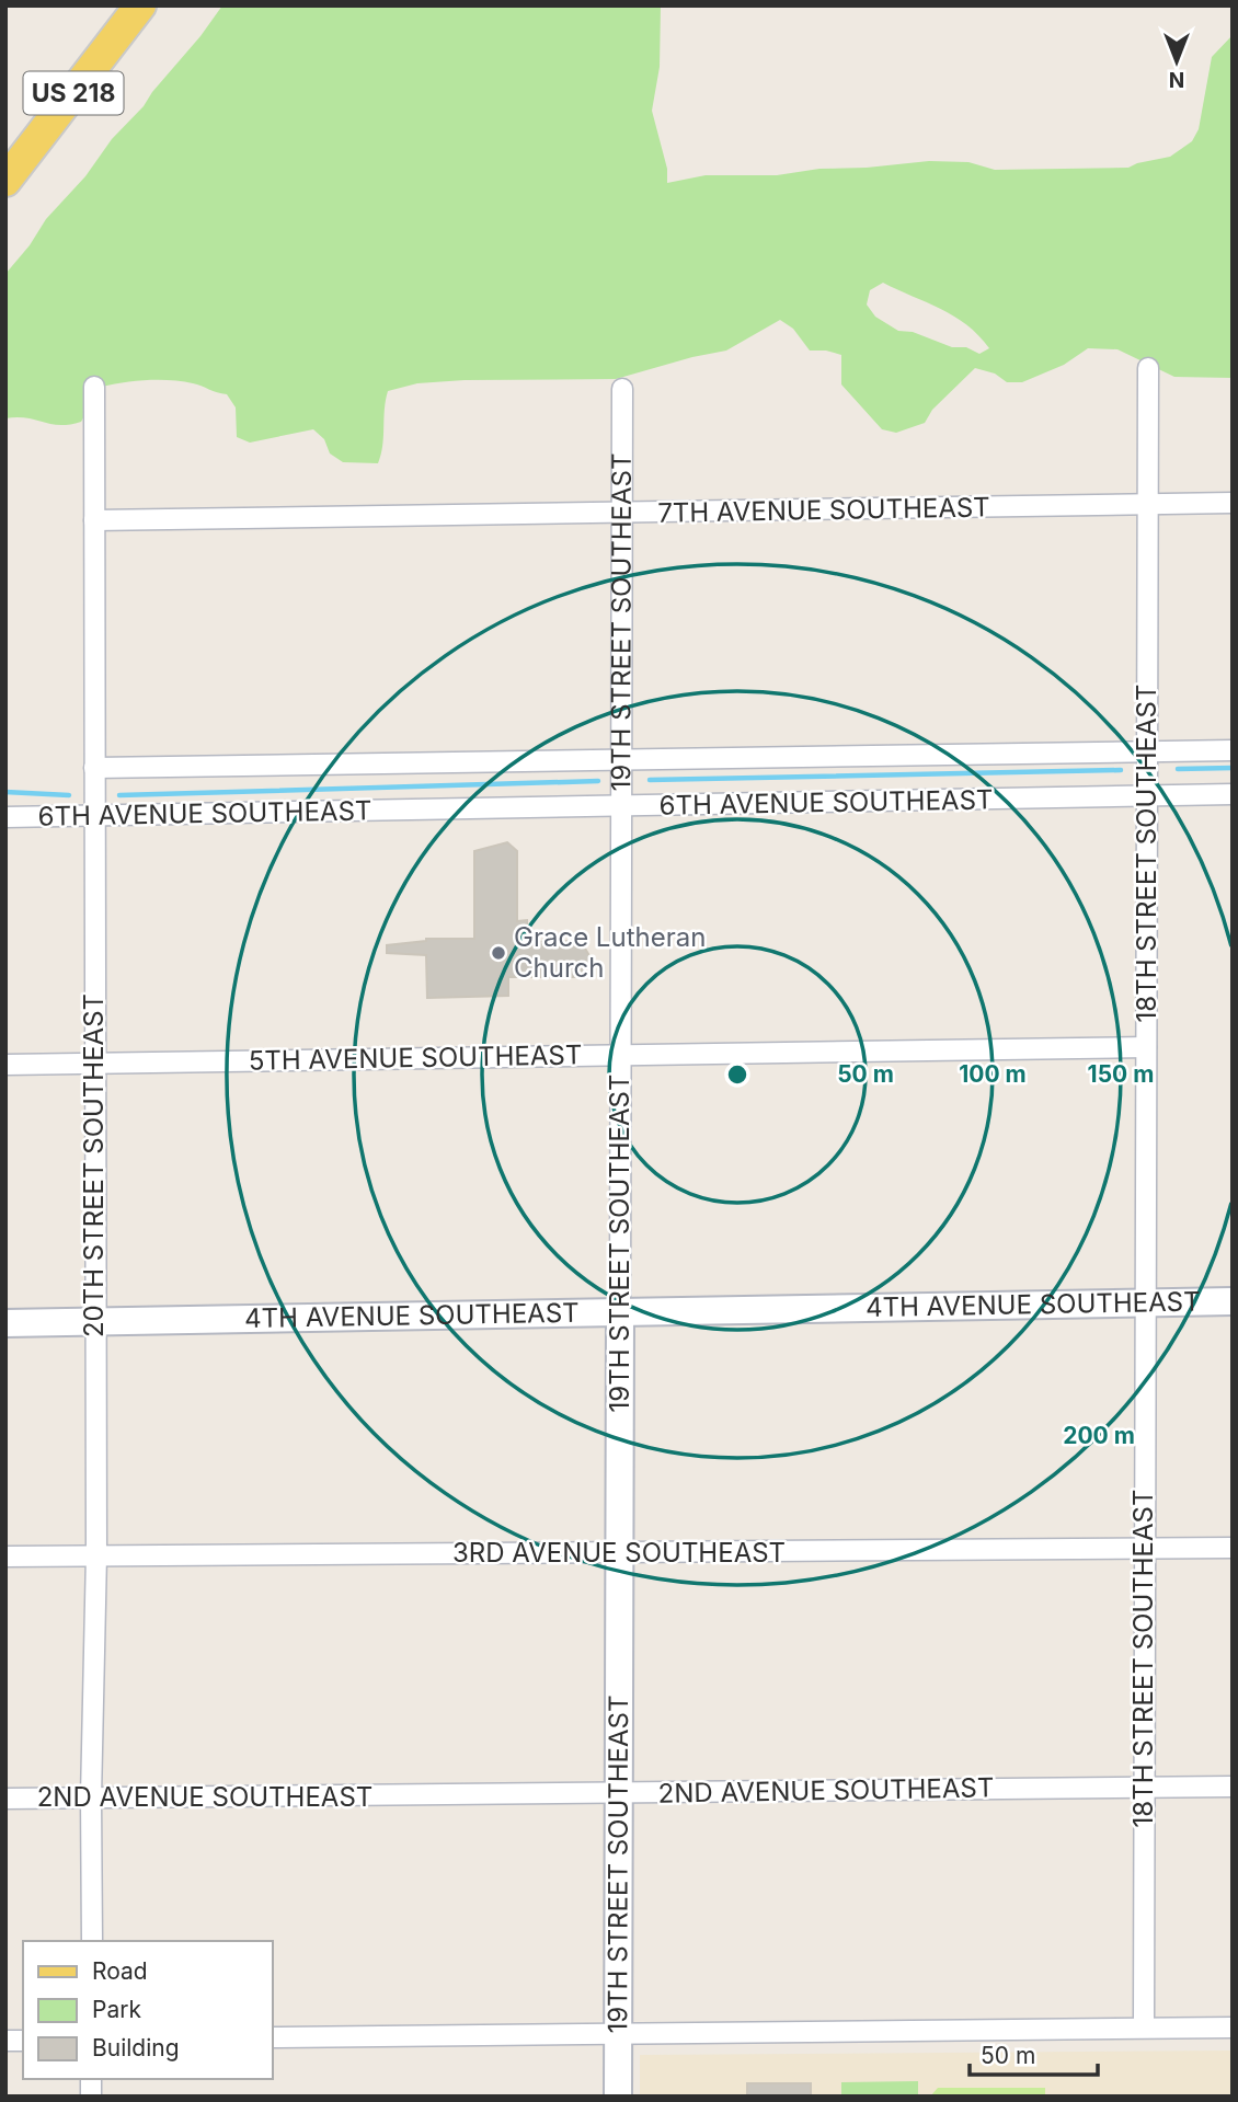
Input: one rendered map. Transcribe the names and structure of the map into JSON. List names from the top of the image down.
{
  "streets": {
    "main road": ["US 218"],
    "street": [
      "7TH AVENUE SOUTHEAST",
      "19TH STREET SOUTHEAST",
      "6TH AVENUE SOUTHEAST",
      "18TH STREET SOUTHEAST",
      "5TH AVENUE SOUTHEAST",
      "20TH STREET SOUTHEAST",
      "4TH AVENUE SOUTHEAST",
      "3RD AVENUE SOUTHEAST",
      "2ND AVENUE SOUTHEAST"
    ]
  },
  "crossings": [
    ["7TH AVENUE SOUTHEAST", "19TH STREET SOUTHEAST"],
    ["7TH AVENUE SOUTHEAST", "18TH STREET SOUTHEAST"],
    ["7TH AVENUE SOUTHEAST", "20TH STREET SOUTHEAST"],
    ["19TH STREET SOUTHEAST", "6TH AVENUE SOUTHEAST"],
    ["19TH STREET SOUTHEAST", "5TH AVENUE SOUTHEAST"],
    ["19TH STREET SOUTHEAST", "4TH AVENUE SOUTHEAST"],
    ["19TH STREET SOUTHEAST", "3RD AVENUE SOUTHEAST"],
    ["19TH STREET SOUTHEAST", "2ND AVENUE SOUTHEAST"],
    ["6TH AVENUE SOUTHEAST", "18TH STREET SOUTHEAST"],
    ["6TH AVENUE SOUTHEAST", "20TH STREET SOUTHEAST"],
    ["18TH STREET SOUTHEAST", "5TH AVENUE SOUTHEAST"],
    ["18TH STREET SOUTHEAST", "4TH AVENUE SOUTHEAST"],
    ["18TH STREET SOUTHEAST", "3RD AVENUE SOUTHEAST"],
    ["18TH STREET SOUTHEAST", "2ND AVENUE SOUTHEAST"],
    ["5TH AVENUE SOUTHEAST", "20TH STREET SOUTHEAST"],
    ["20TH STREET SOUTHEAST", "4TH AVENUE SOUTHEAST"],
    ["20TH STREET SOUTHEAST", "3RD AVENUE SOUTHEAST"],
    ["20TH STREET SOUTHEAST", "2ND AVENUE SOUTHEAST"]
  ],
  "places": ["Grace Lutheran Church"],
  "legend": ["Road", "Park", "Building"],
  "scale_bar": "50 m",
  "north": "bottom",
  "rings": [
    "50 m",
    "100 m",
    "150 m",
    "200 m"
  ]
}
